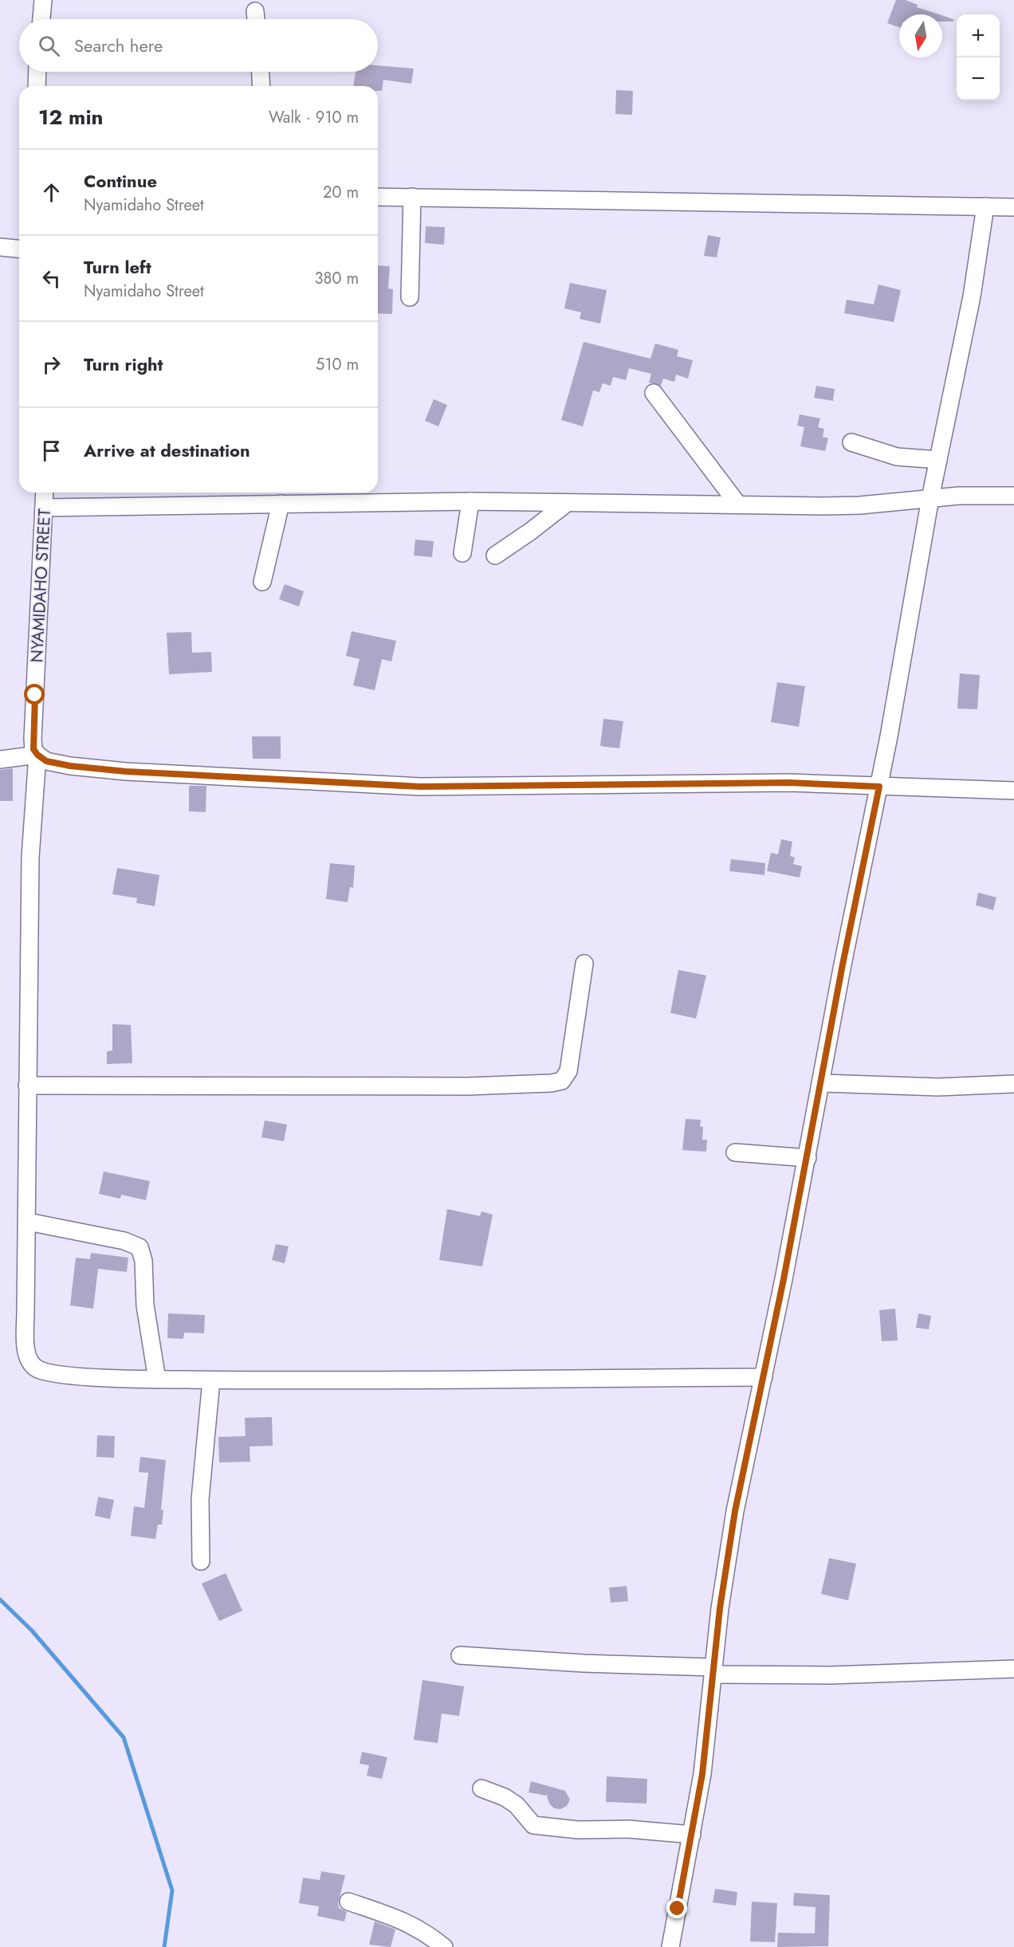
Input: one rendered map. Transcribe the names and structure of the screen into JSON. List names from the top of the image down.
{
  "streets": {
    "street": ["NYAMIDAHO STREET"]
  },
  "north": "bottom",
  "page": {
    "map_buttons": ["+", "−"],
    "search": "Search here",
    "heading": ["12 min", "Walk · 910 m"],
    "list": [
      ["Continue", "Nyamidaho Street", "20 m"],
      ["Turn left", "Nyamidaho Street", "380 m"],
      ["Turn right", "510 m"],
      "Arrive at destination"
    ]
  }
}
